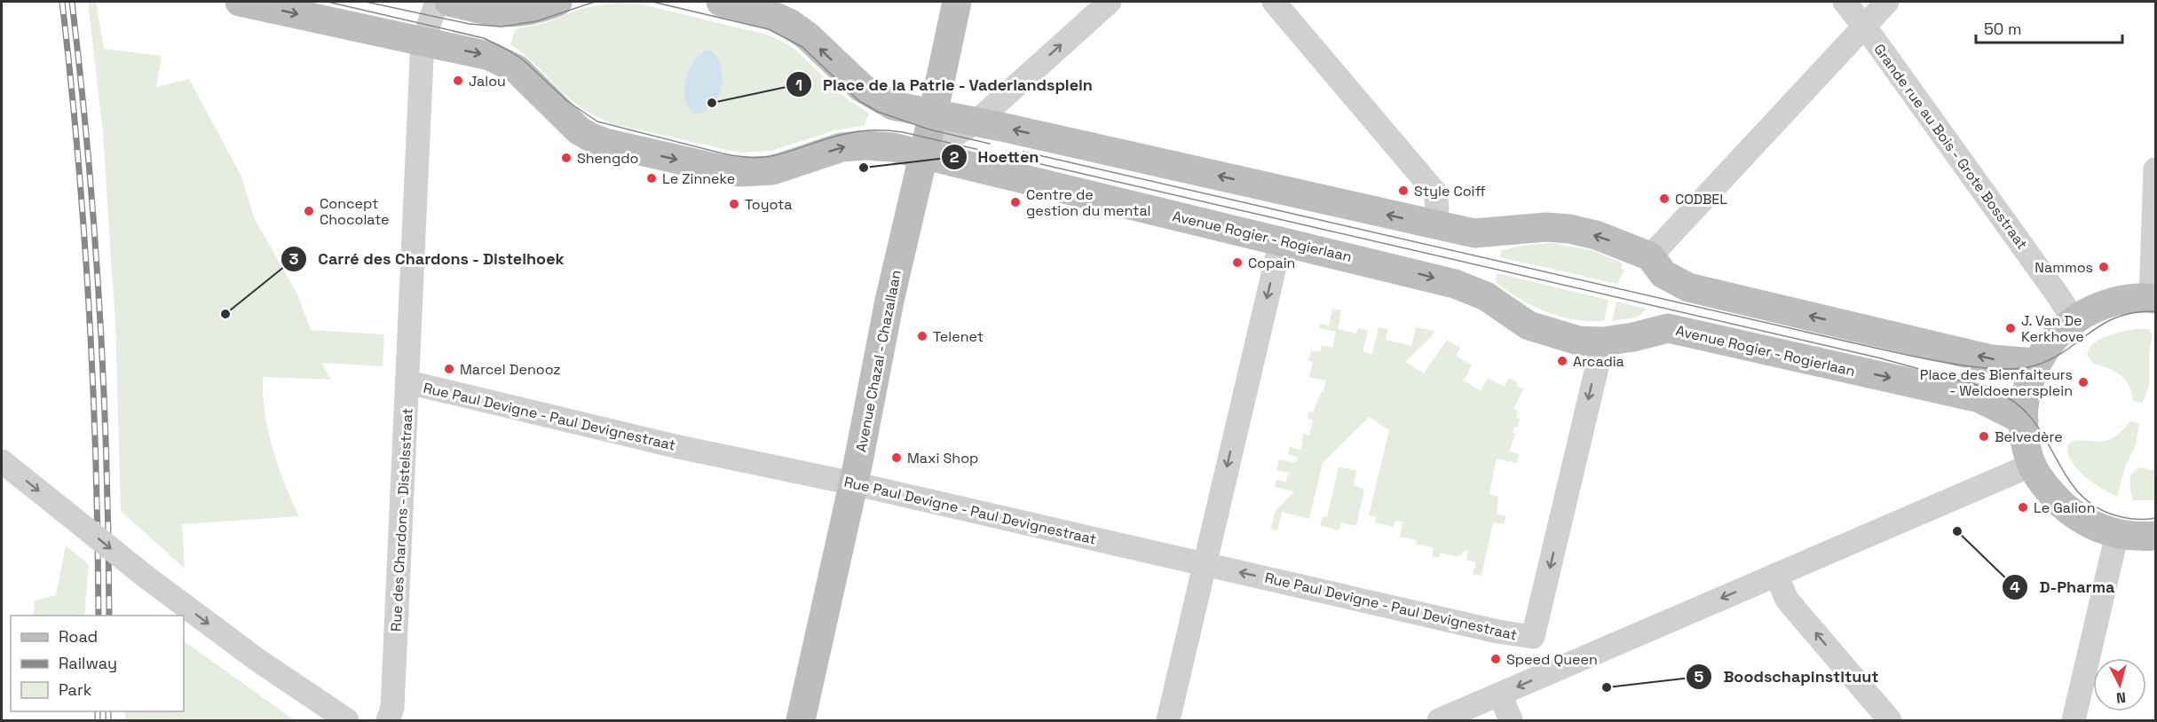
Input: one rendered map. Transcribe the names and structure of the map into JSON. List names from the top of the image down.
{
  "streets": {
    "street": [
      "Grande rue au Bois - Grote Bosstraat",
      "Avenue Rogier - Rogierlaan",
      "Avenue Chazal - Chazallaan",
      "Rue Paul Devigne - Paul Devignestraat",
      "Rue des Chardons - Distelsstraat"
    ]
  },
  "crossings": [
    ["Avenue Rogier - Rogierlaan", "Avenue Chazal - Chazallaan"],
    ["Avenue Rogier - Rogierlaan", "Rue Paul Devigne - Paul Devignestraat"],
    ["Avenue Rogier - Rogierlaan", "Rue des Chardons - Distelsstraat"],
    ["Avenue Chazal - Chazallaan", "Rue Paul Devigne - Paul Devignestraat"],
    ["Rue Paul Devigne - Paul Devignestraat", "Rue des Chardons - Distelsstraat"]
  ],
  "places": [
    "Jalou",
    "Place de la Patrie - Vaderlandsplein",
    "Shengdo",
    "Hoetten",
    "Le Zinneke",
    "Style Coiff",
    "CODBEL",
    "Centre de gestion du mental",
    "Toyota",
    "Concept Chocolate",
    "Copain",
    "Nammos",
    "Carré des Chardons - Distelhoek",
    "J. Van De Kerkhove",
    "Telenet",
    "Arcadia",
    "Marcel Denooz",
    "Place des Bienfaiteurs - Weldoenersplein",
    "Belvedère",
    "Maxi Shop",
    "Le Galion",
    "D-Pharma",
    "Speed Queen",
    "Boodschapinstituut"
  ],
  "legend": ["Road", "Railway", "Park"],
  "scale_bar": "50 m",
  "north": "bottom"
}
